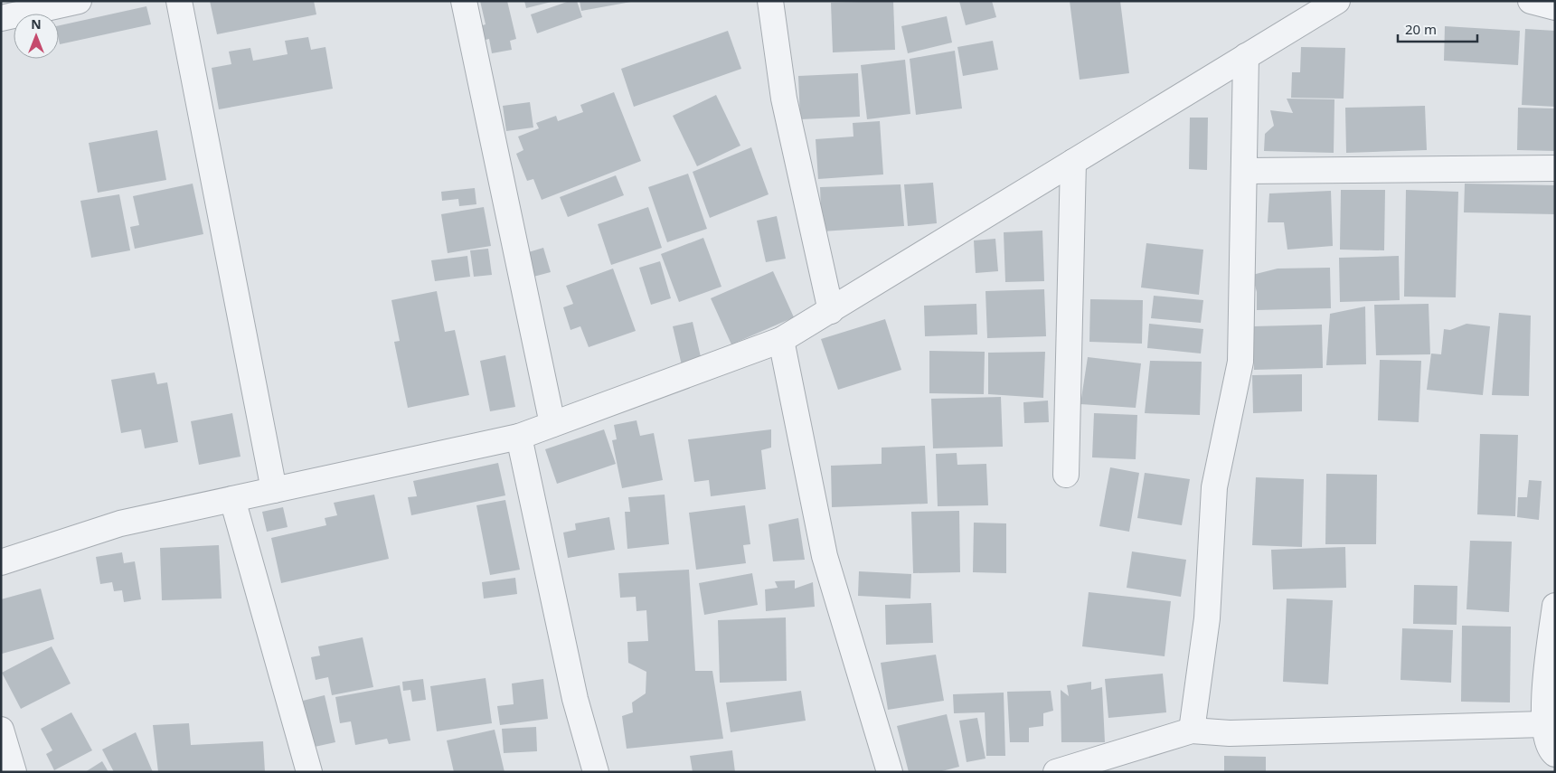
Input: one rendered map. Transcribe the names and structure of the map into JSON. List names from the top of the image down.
{
  "scale_bar": "20 m",
  "north": "top"
}
